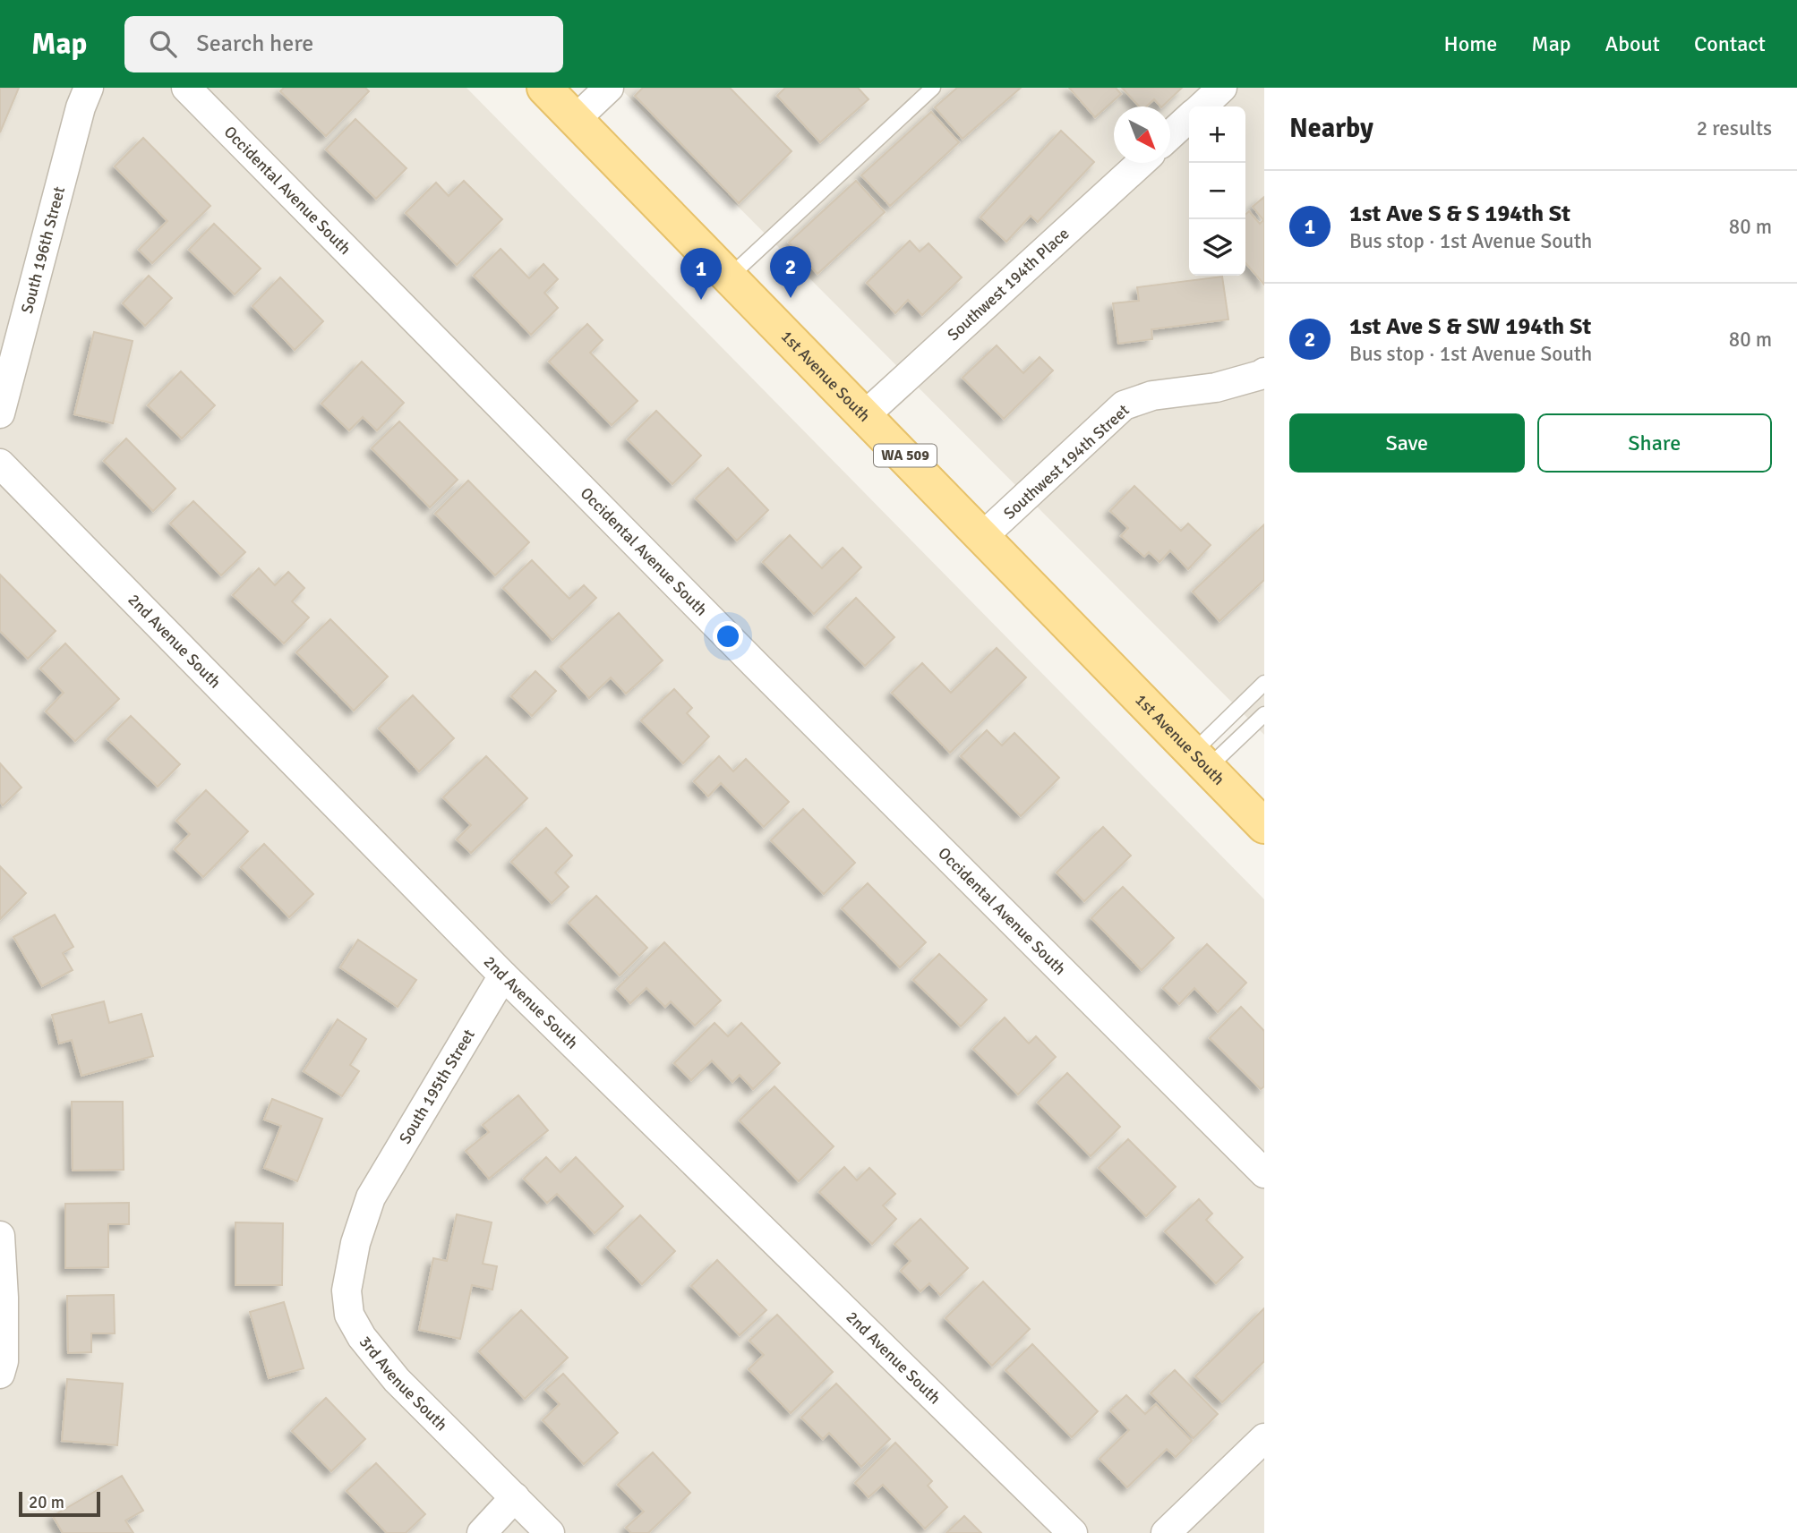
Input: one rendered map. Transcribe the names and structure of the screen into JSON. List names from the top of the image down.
{
  "streets": {
    "main road": ["1st Avenue South", "WA 509"],
    "street": [
      "Occidental Avenue South",
      "South 196th Street",
      "Southwest 194th Place",
      "Southwest 194th Street",
      "2nd Avenue South",
      "South 195th Street",
      "3rd Avenue South"
    ]
  },
  "crossings": [
    ["Southwest 194th Place", "1st Avenue South"],
    ["1st Avenue South", "Southwest 194th Street"],
    ["2nd Avenue South", "South 195th Street"],
    ["South 195th Street", "3rd Avenue South"]
  ],
  "scale_bar": "20 m",
  "north": "bottom right",
  "page": {
    "header": "Map",
    "search": "Search here",
    "nav": [
      "Home",
      "Map",
      "About",
      "Contact"
    ],
    "heading": ["Nearby", "2 results"],
    "map_buttons": ["+", "−"],
    "list": [
      {
        "mark": "1",
        "name": "1st Ave S & S 194th St",
        "note": "Bus stop · 1st Avenue South",
        "value": "80 m"
      },
      {
        "mark": "2",
        "name": "1st Ave S & SW 194th St",
        "note": "Bus stop · 1st Avenue South",
        "value": "80 m"
      }
    ],
    "pins": ["2", "1"],
    "buttons": ["Save", "Share"],
    "scale": "20 m"
  }
}
